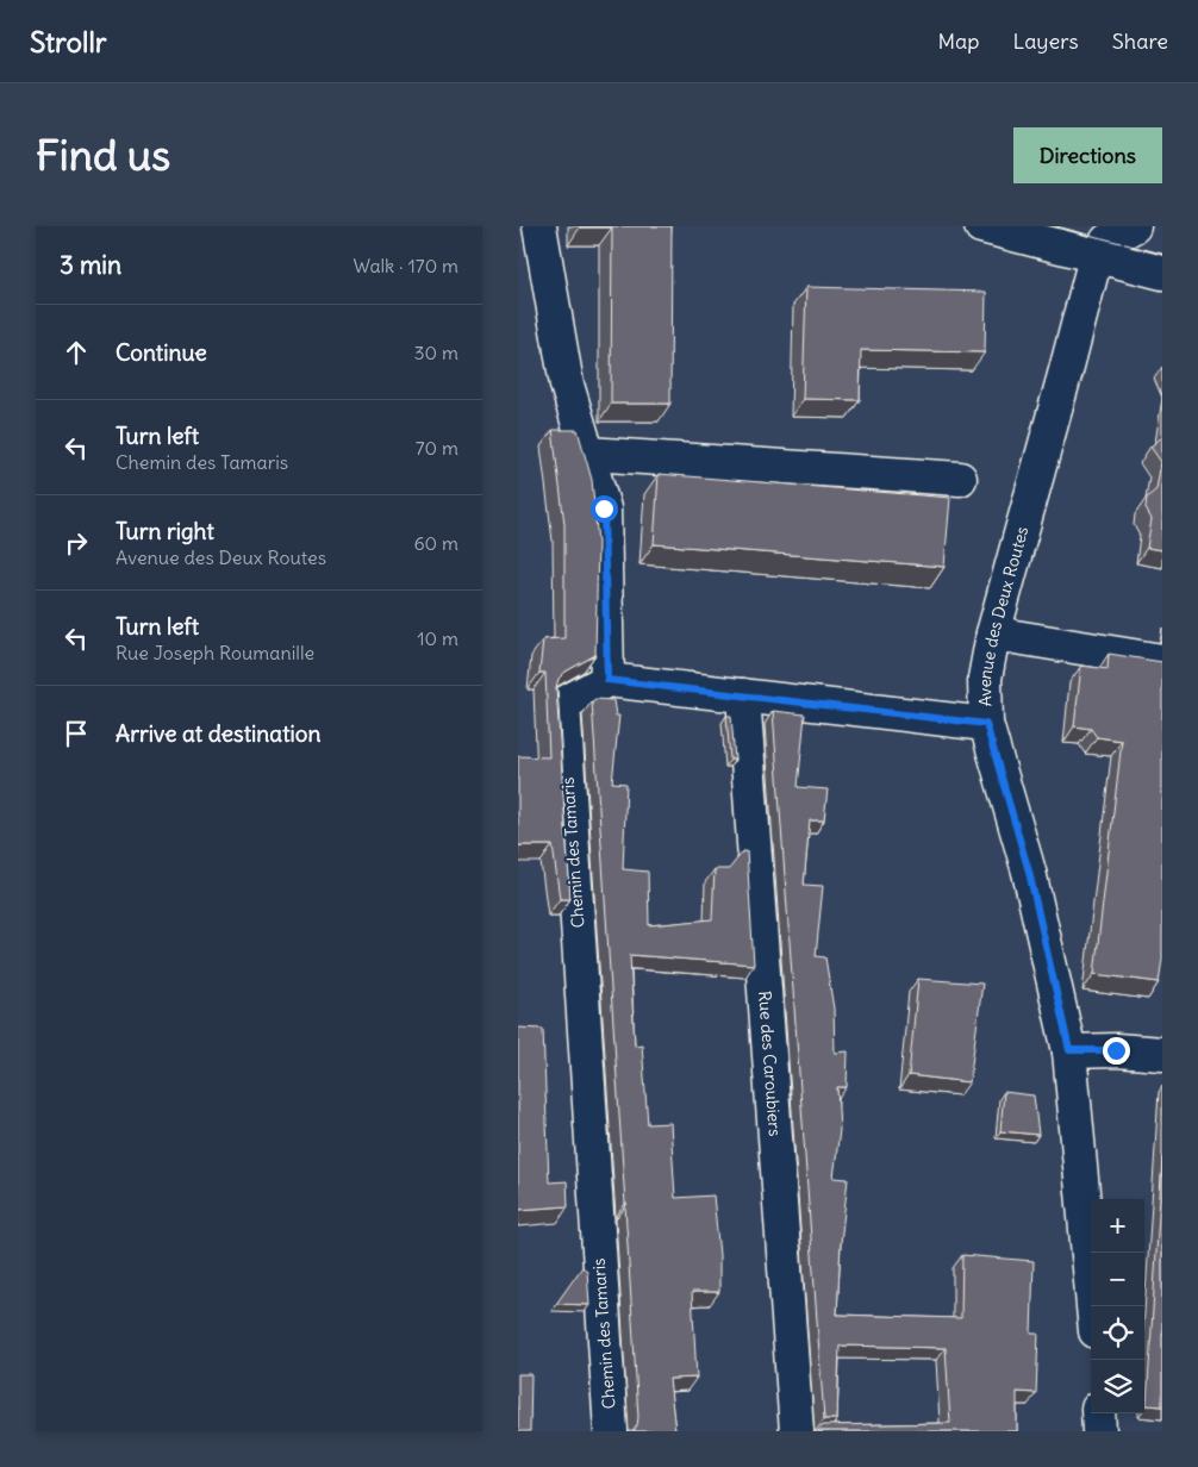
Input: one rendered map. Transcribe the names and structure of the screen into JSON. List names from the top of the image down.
{
  "streets": {
    "street": ["Avenue des Deux Routes", "Chemin des Tamaris", "Rue des Caroubiers"]
  },
  "page": {
    "header": "Strollr",
    "nav": ["Map", "Layers", "Share"],
    "buttons": "Directions",
    "title": "Find us",
    "heading": ["3 min", "Walk · 170 m"],
    "list": [
      ["Continue", "30 m"],
      ["Turn left", "Chemin des Tamaris", "70 m"],
      ["Turn right", "Avenue des Deux Routes", "60 m"],
      ["Turn left", "Rue Joseph Roumanille", "10 m"],
      "Arrive at destination"
    ],
    "map_buttons": ["+", "−"]
  }
}
